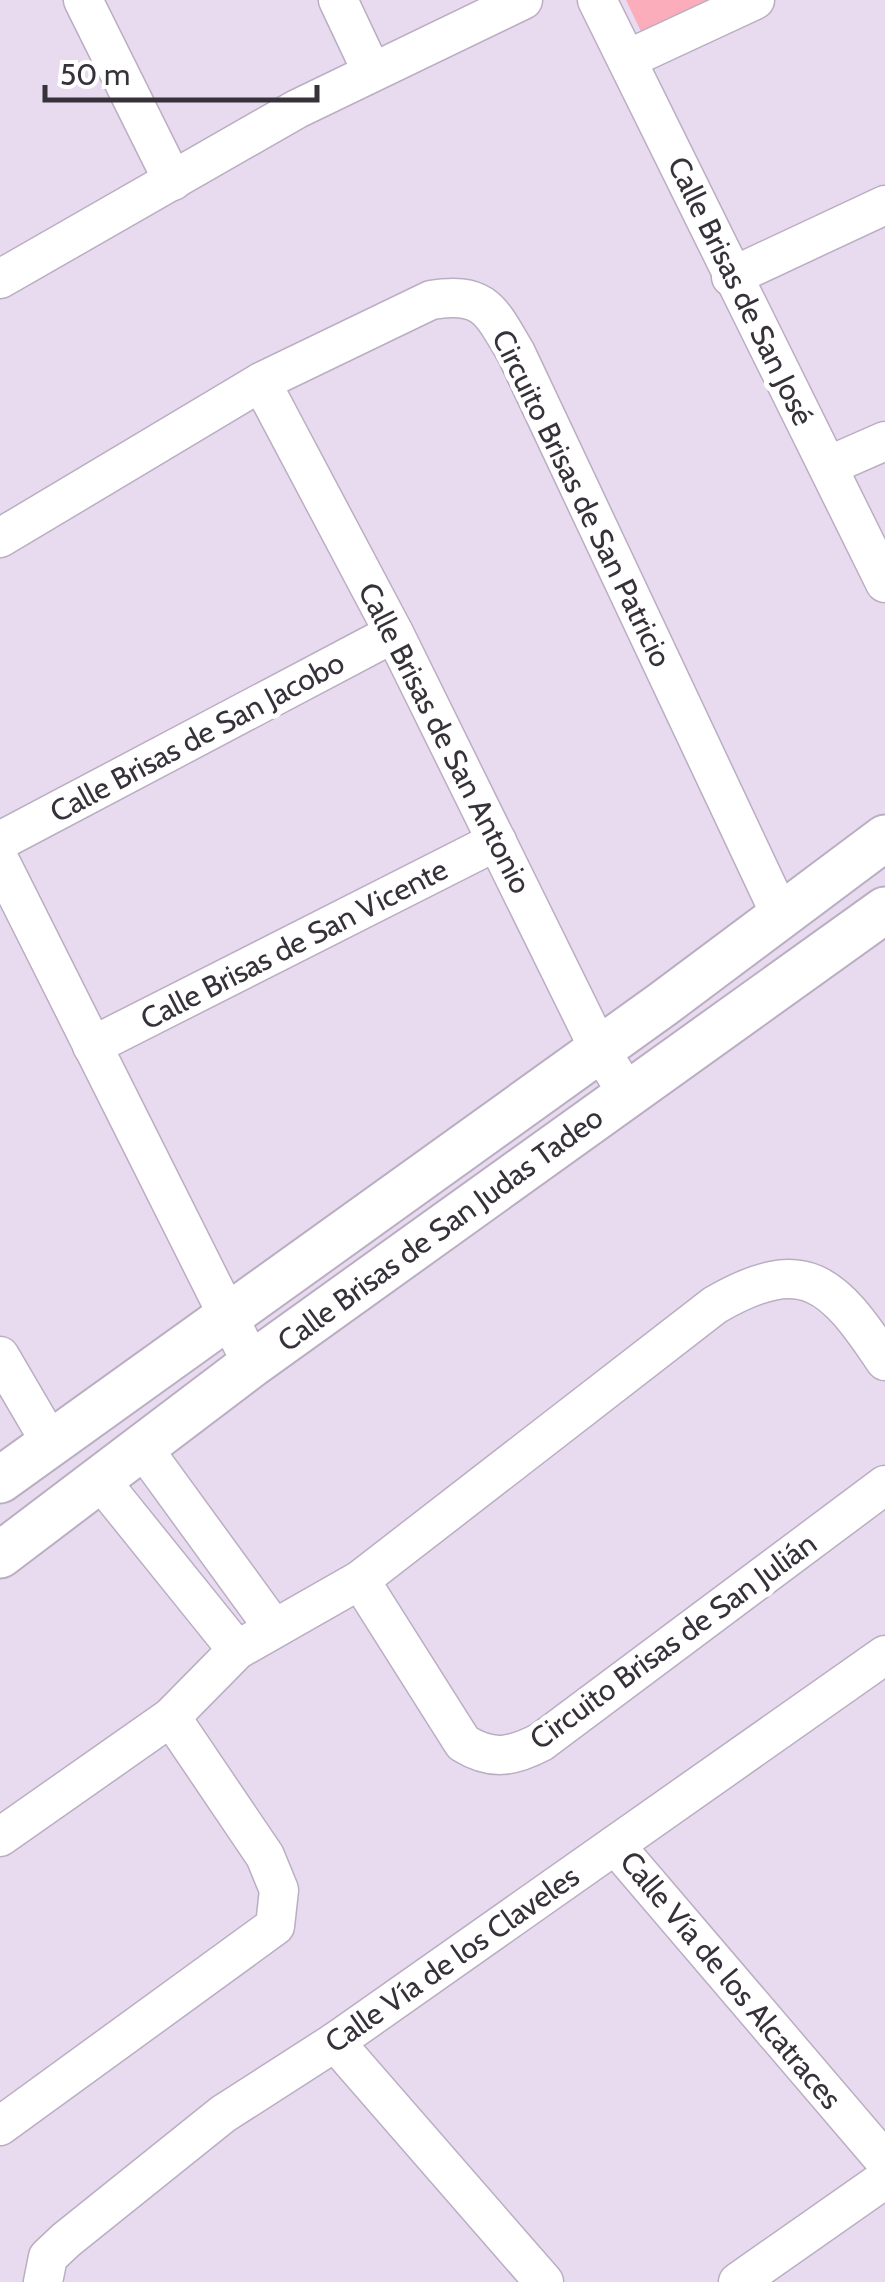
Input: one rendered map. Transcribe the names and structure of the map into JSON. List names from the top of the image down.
{
  "streets": {
    "street": [
      "Calle Brisas de San José",
      "Circuito Brisas de San Patricio",
      "Calle Brisas de San Jacobo",
      "Calle Brisas de San Antonio",
      "Calle Brisas de San Vicente",
      "Calle Brisas de San Judas Tadeo",
      "Circuito Brisas de San Julián",
      "Calle Vía de los Claveles",
      "Calle Vía de los Alcatraces"
    ]
  },
  "crossings": [
    ["Circuito Brisas de San Patricio", "Calle Brisas de San Antonio"],
    ["Circuito Brisas de San Patricio", "Calle Brisas de San Judas Tadeo"],
    ["Calle Brisas de San Jacobo", "Calle Brisas de San Antonio"],
    ["Calle Brisas de San Antonio", "Calle Brisas de San Vicente"],
    ["Calle Brisas de San Antonio", "Calle Brisas de San Judas Tadeo"],
    ["Calle Vía de los Claveles", "Calle Vía de los Alcatraces"]
  ],
  "scale_bar": "50 m"
}
